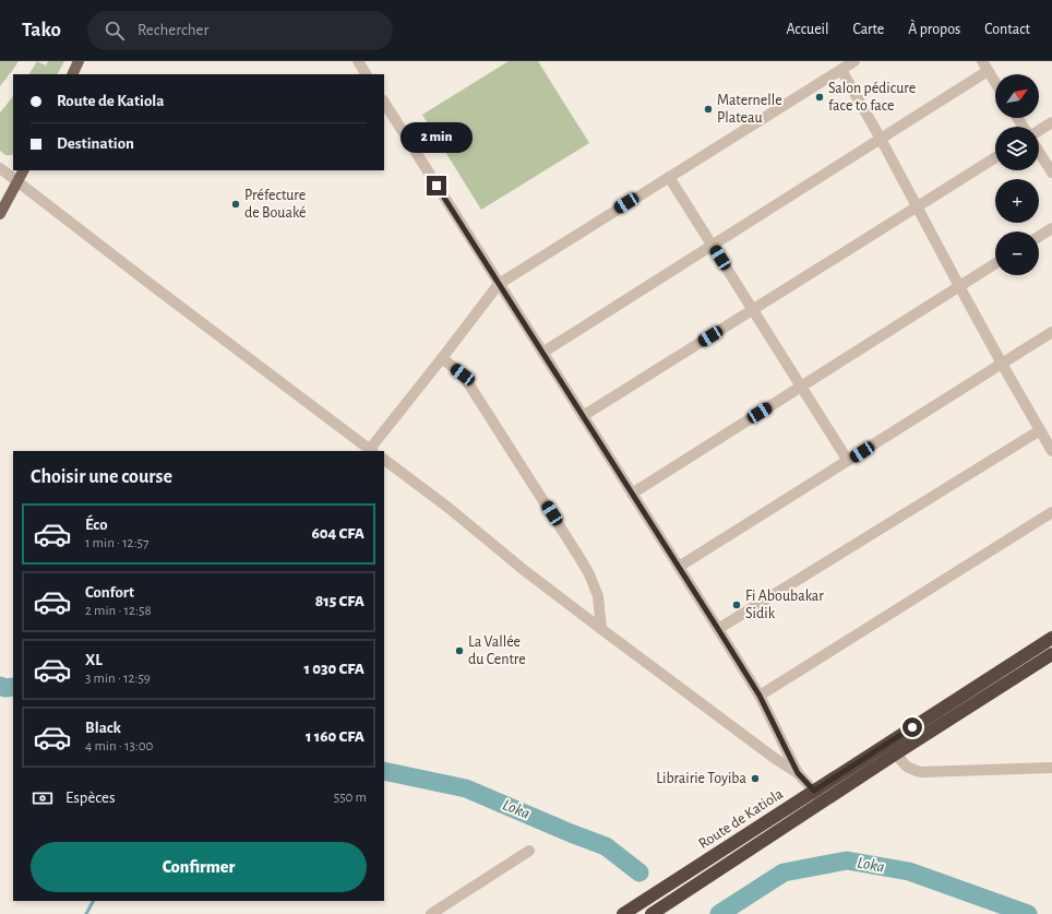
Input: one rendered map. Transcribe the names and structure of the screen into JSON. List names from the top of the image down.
{
  "streets": {
    "highway": ["Route de Katiola"]
  },
  "water": ["Loka"],
  "places": [
    "Salon pédicure face to face",
    "Maternelle Plateau",
    "Préfecture de Bouaké",
    "Fi Aboubakar Sidik",
    "La Vallée du Centre",
    "Librairie Toyiba"
  ],
  "north": "top right",
  "page": {
    "header": "Tako",
    "search": "Rechercher",
    "nav": [
      "Accueil",
      "Carte",
      "À propos",
      "Contact"
    ],
    "map_buttons": ["+", "−"],
    "banner": ["Route de Katiola", "Destination"],
    "bubble": "2 min",
    "heading": "Choisir une course",
    "list": [
      {
        "name": "Éco",
        "note": "1 min · 12:57",
        "value": "604 CFA"
      },
      {
        "name": "Confort",
        "note": "2 min · 12:58",
        "value": "815 CFA"
      },
      {
        "name": "XL",
        "note": "3 min · 12:59",
        "value": "1 030 CFA"
      },
      {
        "name": "Black",
        "note": "4 min · 13:00",
        "value": "1 160 CFA"
      }
    ],
    "pay": ["Espèces", "550 m"],
    "buttons": "Confirmer"
  }
}
